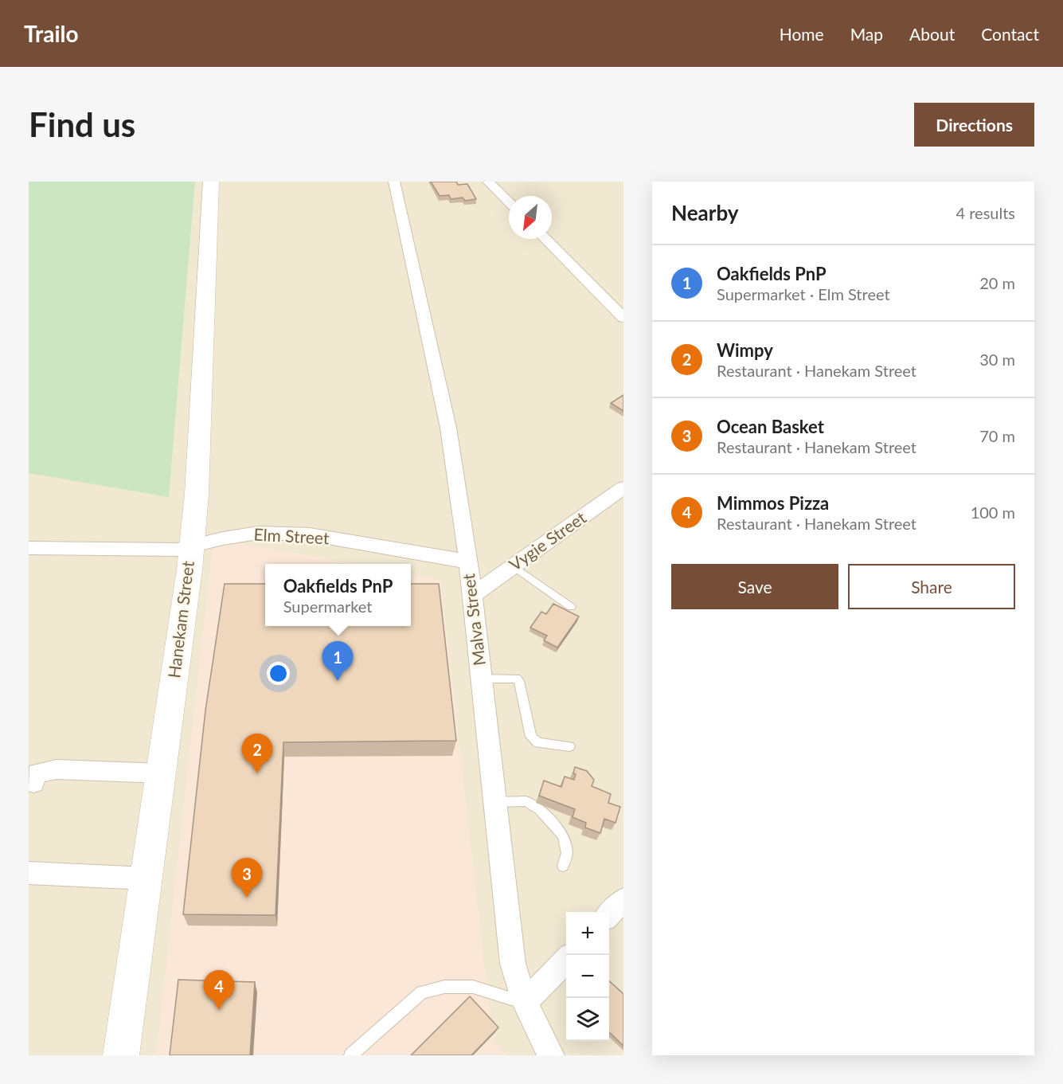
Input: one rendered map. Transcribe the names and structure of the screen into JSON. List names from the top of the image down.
{
  "streets": {
    "street": [
      "Elm Street",
      "Vygie Street",
      "Hanekam Street",
      "Malva Street"
    ]
  },
  "crossings": [
    ["Elm Street", "Hanekam Street"],
    ["Elm Street", "Malva Street"],
    ["Vygie Street", "Malva Street"]
  ],
  "north": "bottom left",
  "page": {
    "header": "Trailo",
    "nav": [
      "Home",
      "Map",
      "About",
      "Contact"
    ],
    "buttons": [
      "Directions",
      ["Save", "Share"]
    ],
    "title": "Find us",
    "heading": ["Nearby", "4 results"],
    "list": [
      {
        "mark": "1",
        "name": "Oakfields PnP",
        "note": "Supermarket · Elm Street",
        "value": "20 m"
      },
      {
        "mark": "2",
        "name": "Wimpy",
        "note": "Restaurant · Hanekam Street",
        "value": "30 m"
      },
      {
        "mark": "3",
        "name": "Ocean Basket",
        "note": "Restaurant · Hanekam Street",
        "value": "70 m"
      },
      {
        "mark": "4",
        "name": "Mimmos Pizza",
        "note": "Restaurant · Hanekam Street",
        "value": "100 m"
      }
    ],
    "popup": ["Oakfields PnP", "Supermarket"],
    "pins": [
      "1",
      "2",
      "3",
      "4"
    ],
    "map_buttons": ["+", "−"]
  }
}
